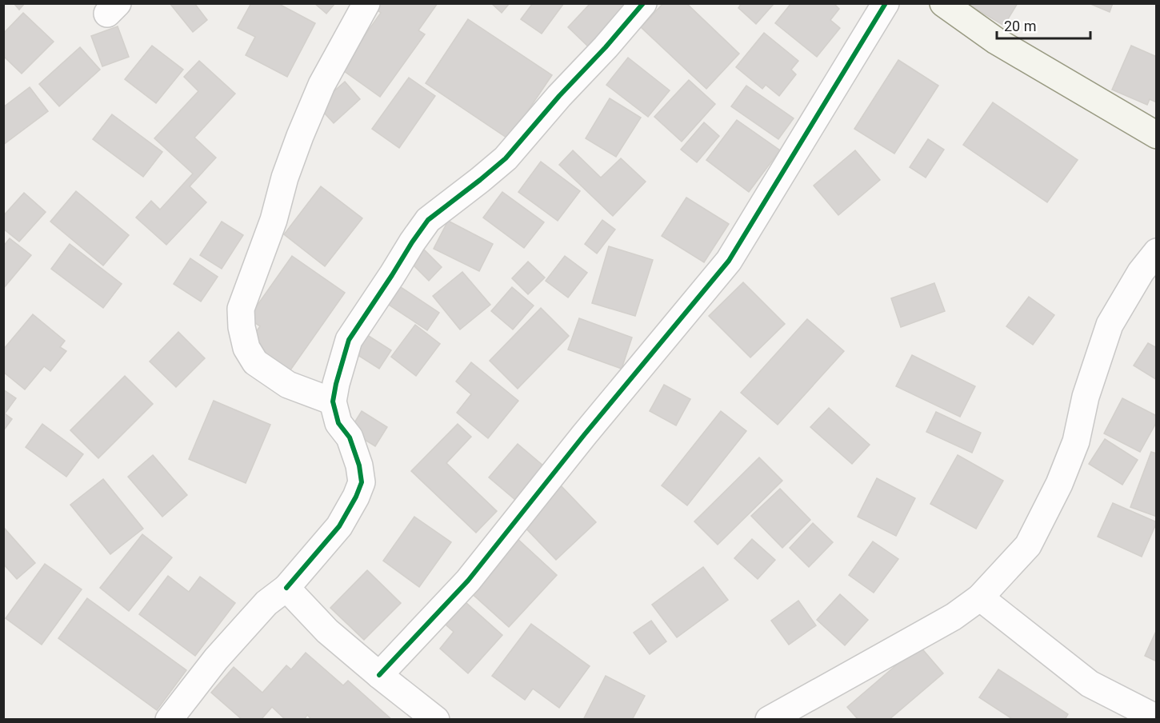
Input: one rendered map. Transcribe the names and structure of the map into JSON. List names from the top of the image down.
{
  "scale_bar": "20 m"
}
